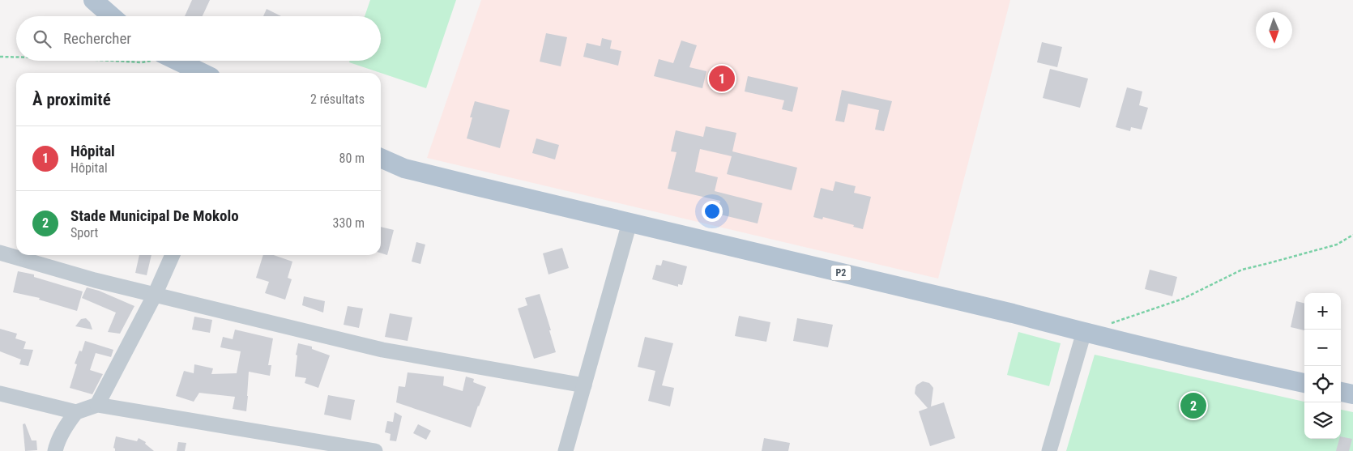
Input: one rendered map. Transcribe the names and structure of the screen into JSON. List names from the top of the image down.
{
  "streets": {
    "main road": ["P2"]
  },
  "north": "bottom",
  "page": {
    "search": "Rechercher",
    "pins": ["1", "2"],
    "heading": ["À proximité", "2 résultats"],
    "list": [
      {
        "mark": "1",
        "name": "Hôpital",
        "note": "Hôpital",
        "value": "80 m"
      },
      {
        "mark": "2",
        "name": "Stade Municipal De Mokolo",
        "note": "Sport",
        "value": "330 m"
      }
    ],
    "map_buttons": ["+", "−"]
  }
}
